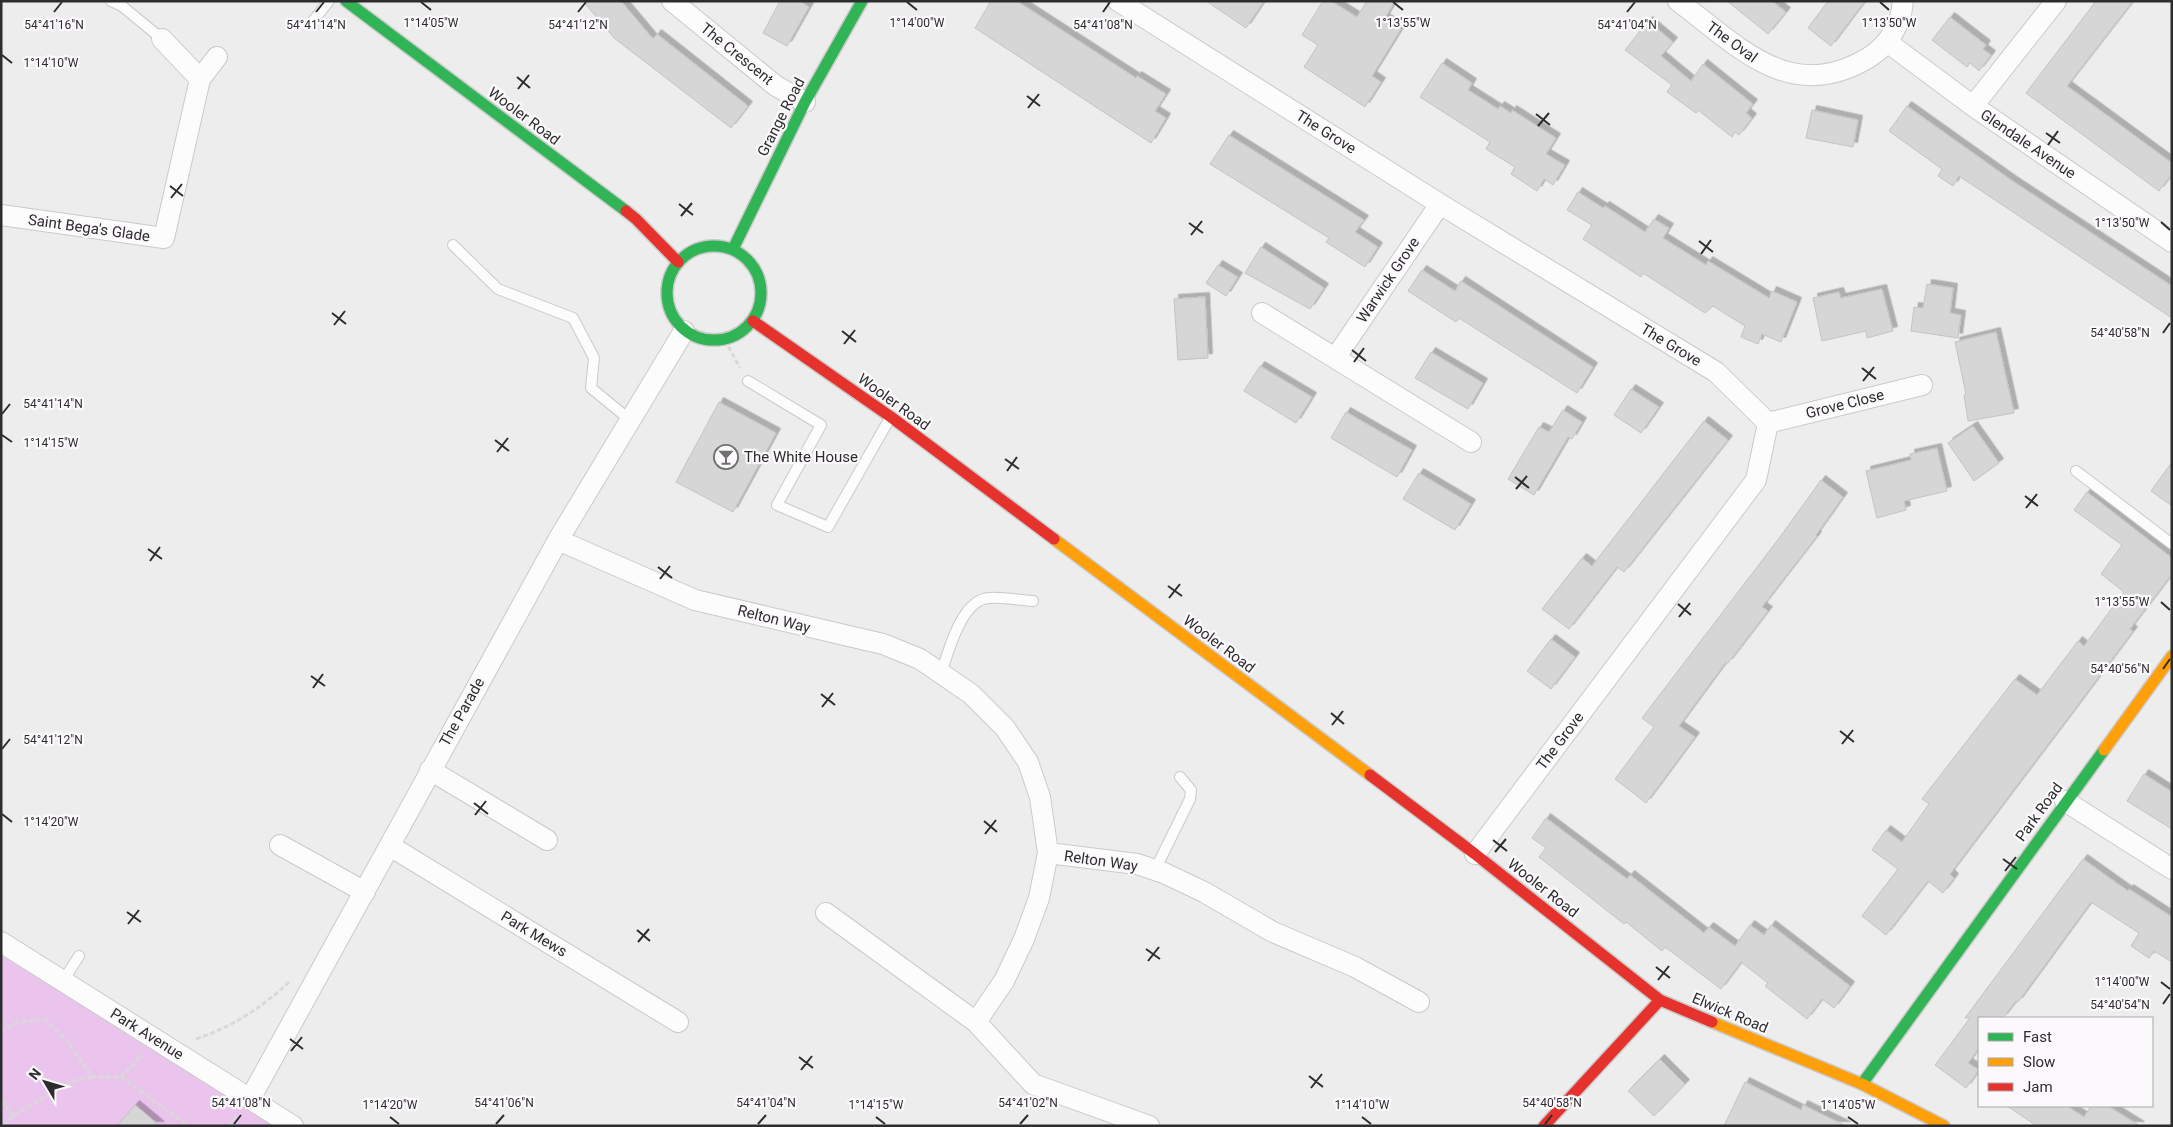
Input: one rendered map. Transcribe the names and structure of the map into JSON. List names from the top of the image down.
{
  "streets": {
    "street": [
      "The Oval",
      "The Crescent",
      "Wooler Road",
      "Grange Road",
      "The Grove",
      "Glendale Avenue",
      "Saint Bega's Glade",
      "Warwick Grove",
      "Grove Close",
      "Relton Way",
      "The Parade",
      "Park Road",
      "Park Mews",
      "Elwick Road",
      "Park Avenue"
    ]
  },
  "crossings": [
    ["The Oval", "Glendale Avenue"],
    ["The Crescent", "Grange Road"],
    ["Wooler Road", "Grange Road"],
    ["Wooler Road", "The Grove"],
    ["Wooler Road", "The Parade"],
    ["Wooler Road", "Elwick Road"],
    ["Grange Road", "The Parade"],
    ["The Grove", "Warwick Grove"],
    ["The Grove", "Grove Close"],
    ["Relton Way", "The Parade"],
    ["The Parade", "Park Mews"],
    ["The Parade", "Park Avenue"],
    ["Park Road", "Elwick Road"]
  ],
  "places": {
    "bar": ["The White House"]
  },
  "legend": ["Fast", "Slow", "Jam"],
  "north": "top left",
  "coordinates": [
    "1°14'00\"W",
    "1°13'55\"W",
    "1°13'50\"W",
    "1°14'05\"W",
    "54°41'16\"N",
    "54°41'14\"N",
    "54°41'12\"N",
    "54°41'08\"N",
    "54°41'04\"N",
    "1°14'10\"W",
    "54°40'58\"N",
    "1°14'15\"W",
    "54°40'56\"N",
    "1°14'20\"W",
    "54°40'54\"N",
    "54°41'06\"N",
    "54°41'02\"N"
  ]
}
